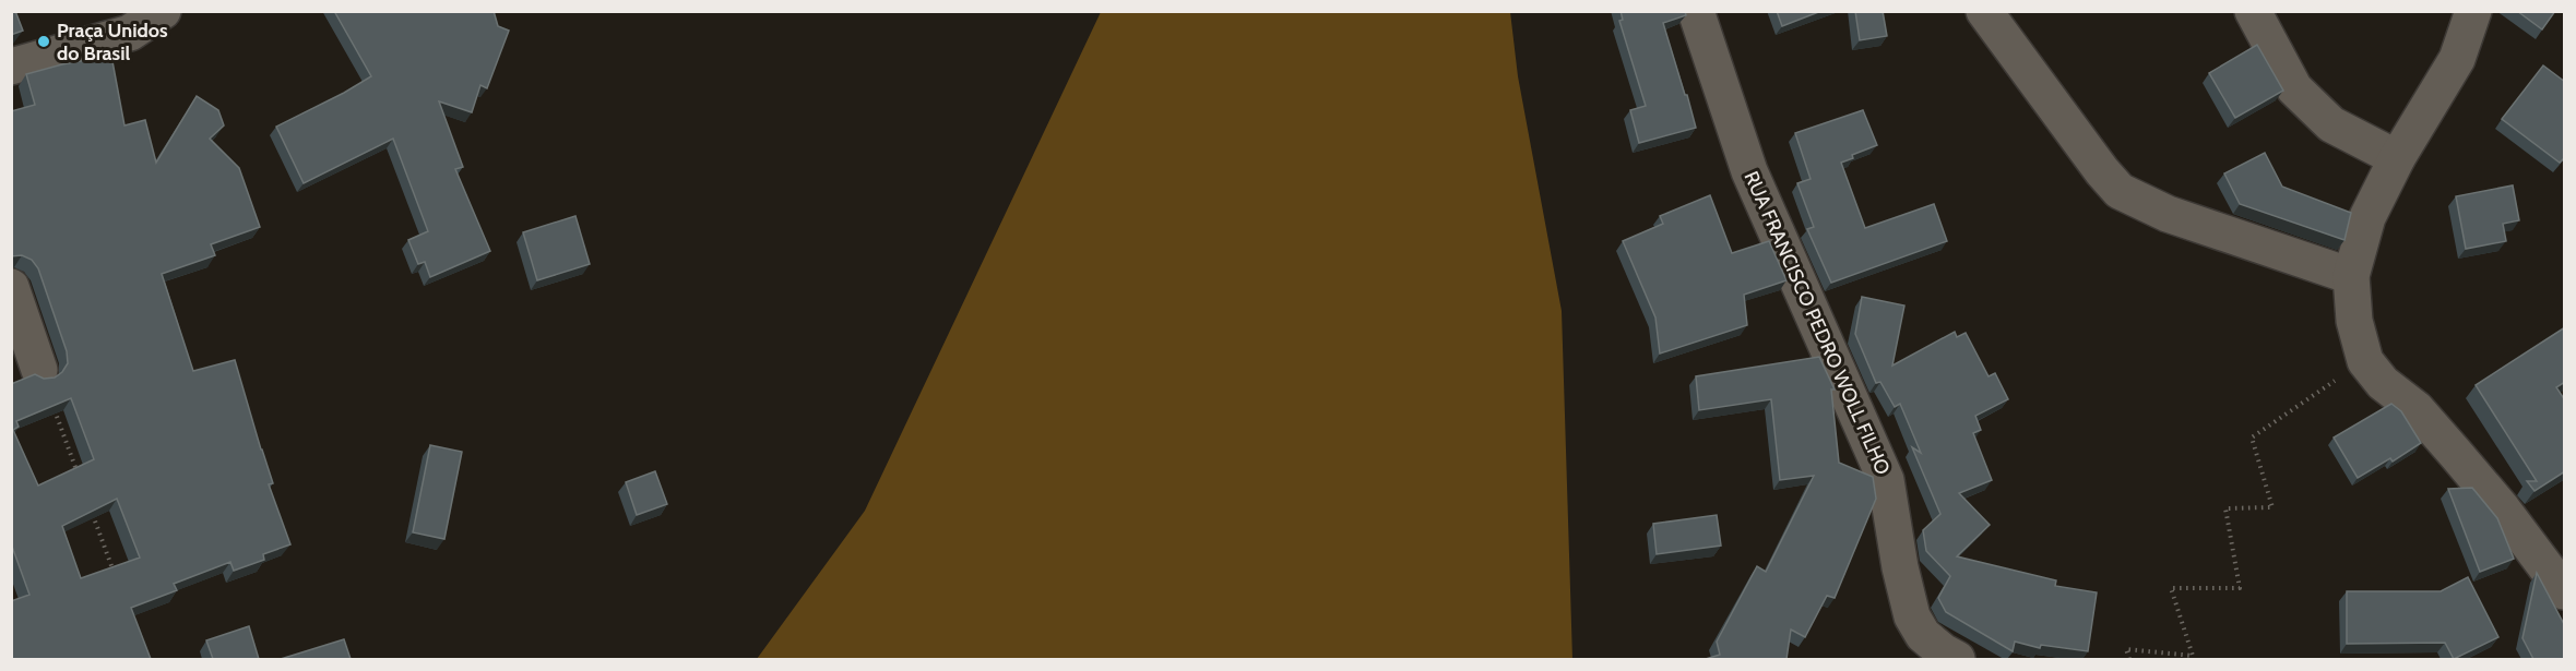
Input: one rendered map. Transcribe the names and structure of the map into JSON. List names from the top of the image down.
{
  "streets": {
    "street": ["RUA FRANCISCO PEDRO WOLL FILHO"]
  },
  "places": ["Praça Unidos do Brasil"]
}
